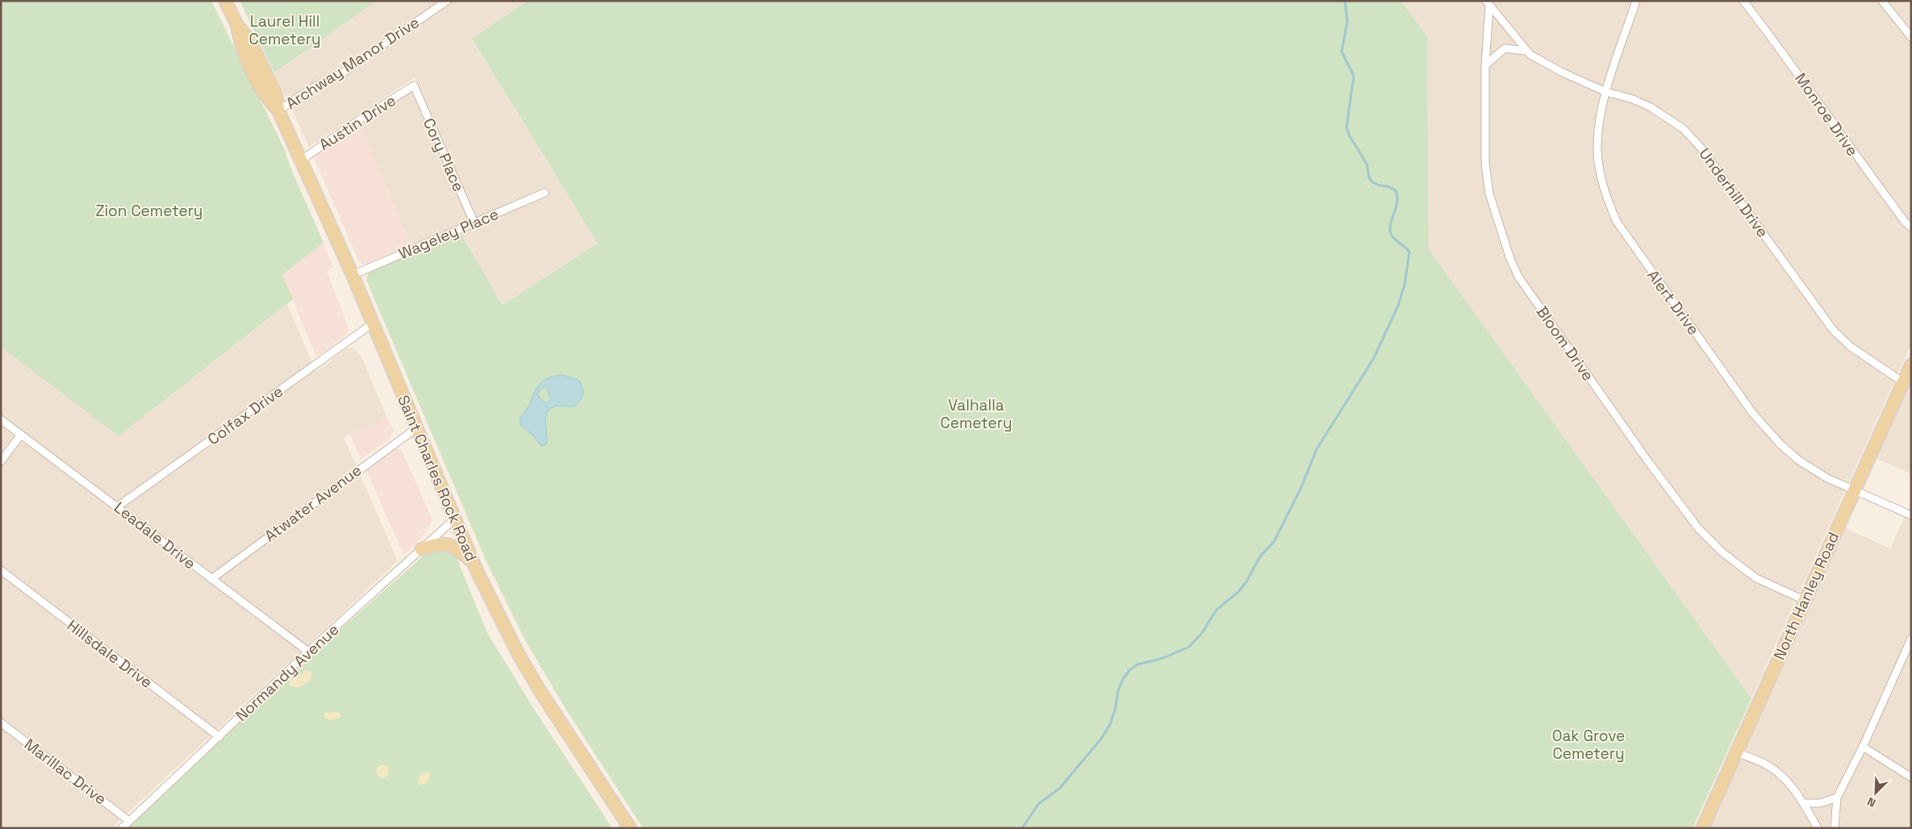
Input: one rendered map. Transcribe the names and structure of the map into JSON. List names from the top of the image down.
{
  "streets": {
    "main road": ["Saint Charles Rock Road", "North Hanley Road"],
    "street": [
      "Archway Manor Drive",
      "Monroe Drive",
      "Austin Drive",
      "Cory Place",
      "Underhill Drive",
      "Wageley Place",
      "Alert Drive",
      "Bloom Drive",
      "Colfax Drive",
      "Atwater Avenue",
      "Leadale Drive",
      "Hillsdale Drive",
      "Normandy Avenue",
      "Marillac Drive"
    ]
  },
  "crossings": [
    ["Archway Manor Drive", "Saint Charles Rock Road"],
    ["Austin Drive", "Cory Place"],
    ["Austin Drive", "Saint Charles Rock Road"],
    ["Cory Place", "Wageley Place"],
    ["Underhill Drive", "Alert Drive"],
    ["Underhill Drive", "Bloom Drive"],
    ["Underhill Drive", "North Hanley Road"],
    ["Wageley Place", "Saint Charles Rock Road"],
    ["Alert Drive", "North Hanley Road"],
    ["Bloom Drive", "North Hanley Road"],
    ["Colfax Drive", "Saint Charles Rock Road"],
    ["Colfax Drive", "Leadale Drive"],
    ["Saint Charles Rock Road", "Atwater Avenue"],
    ["Saint Charles Rock Road", "Normandy Avenue"],
    ["Atwater Avenue", "Leadale Drive"],
    ["Leadale Drive", "Normandy Avenue"],
    ["Hillsdale Drive", "Normandy Avenue"],
    ["Normandy Avenue", "Marillac Drive"]
  ],
  "parks": [
    "Laurel Hill Cemetery",
    "Zion Cemetery",
    "Valhalla Cemetery",
    "Oak Grove Cemetery"
  ],
  "north": "bottom left"
}
